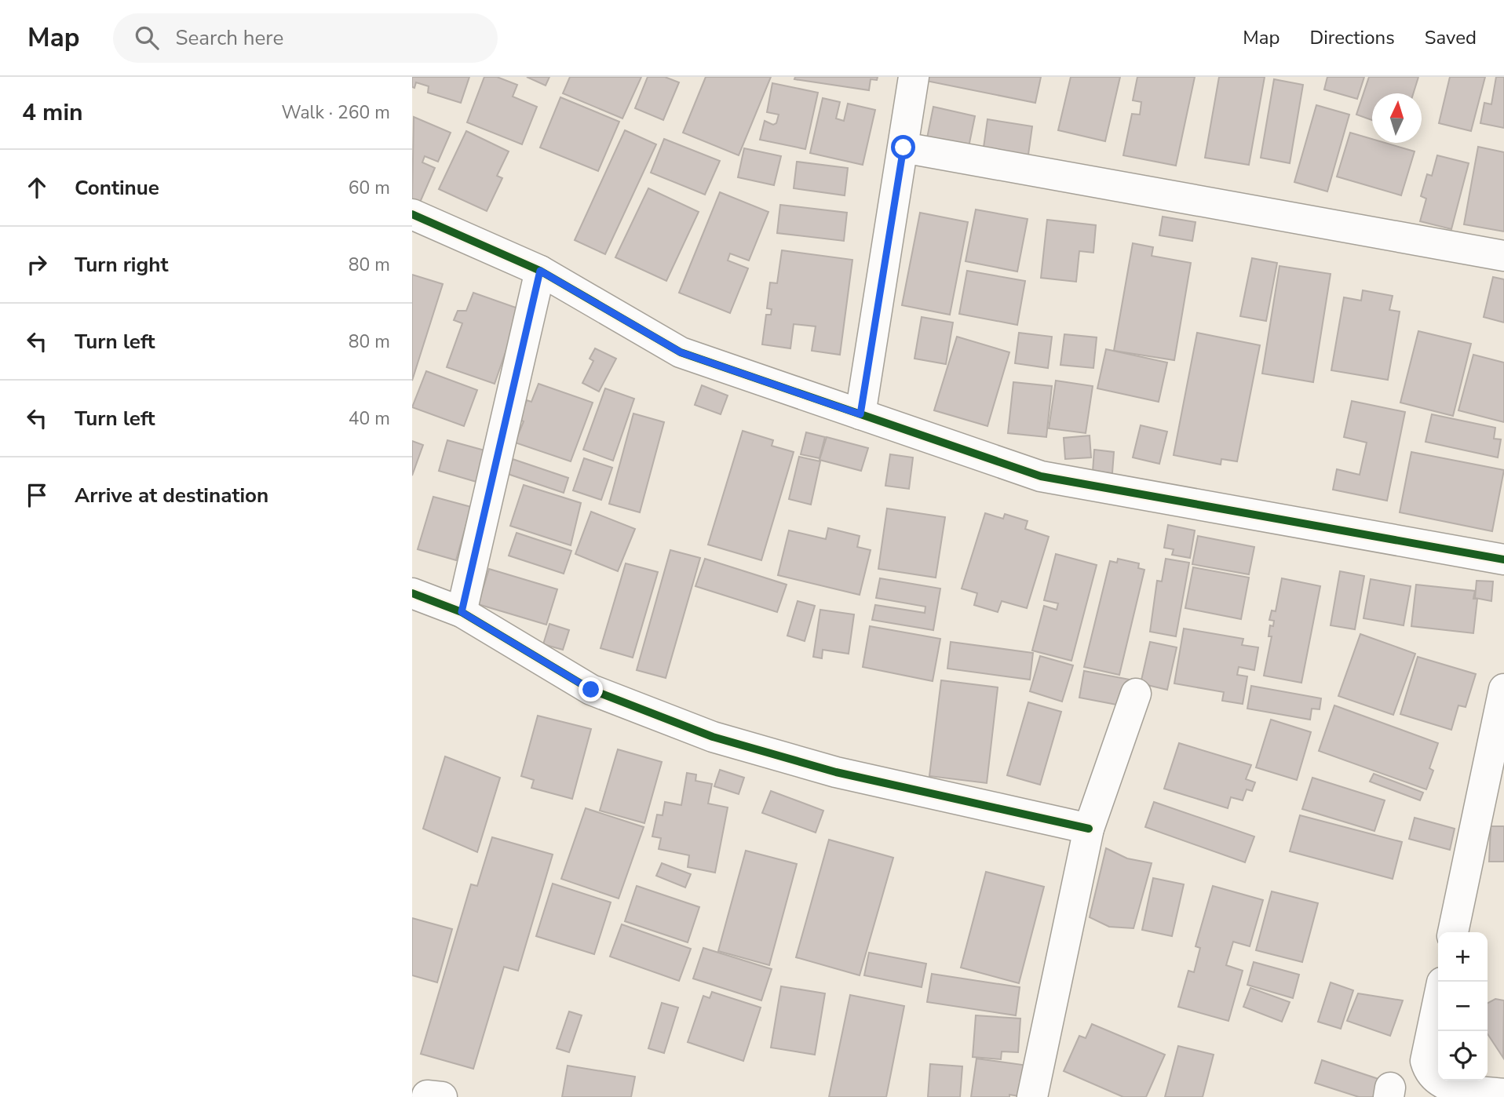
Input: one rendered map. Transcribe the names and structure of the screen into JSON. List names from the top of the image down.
{
  "north": "top",
  "page": {
    "header": "Map",
    "search": "Search here",
    "nav": ["Map", "Directions", "Saved"],
    "heading": ["4 min", "Walk · 260 m"],
    "list": [
      ["Continue", "60 m"],
      ["Turn right", "80 m"],
      ["Turn left", "80 m"],
      ["Turn left", "40 m"],
      "Arrive at destination"
    ],
    "map_buttons": ["+", "−"]
  }
}
